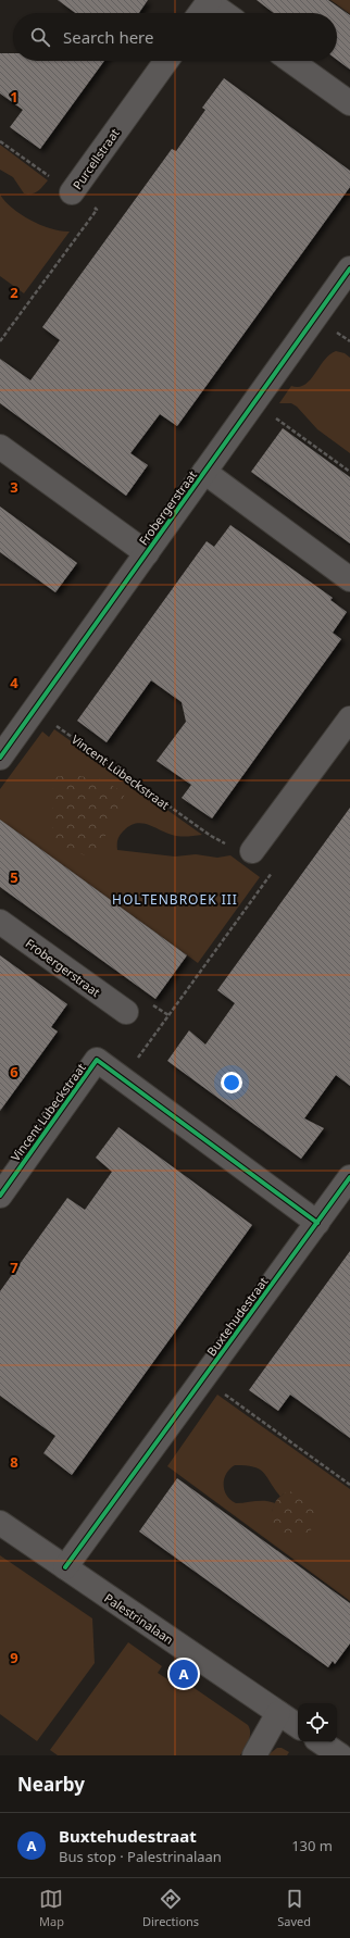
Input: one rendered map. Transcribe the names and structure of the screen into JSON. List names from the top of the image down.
{
  "streets": {
    "street": [
      "Purcellstraat",
      "Frobergerstraat",
      "Vincent Lübeckstraat",
      "Buxtehudestraat",
      "Palestrinalaan"
    ]
  },
  "crossings": [
    ["Frobergerstraat", "Vincent Lübeckstraat"],
    ["Buxtehudestraat", "Palestrinalaan"]
  ],
  "districts": ["HOLTENBROEK III"],
  "page": {
    "search": "Search here",
    "pins": "A",
    "heading": "Nearby",
    "list": [
      {
        "mark": "A",
        "name": "Buxtehudestraat",
        "note": "Bus stop · Palestrinalaan",
        "value": "130 m"
      }
    ],
    "nav": ["Map", "Directions", "Saved"]
  },
  "grid": {
    "rows": [
      "1",
      "2",
      "3",
      "4",
      "5",
      "6",
      "7",
      "8",
      "9"
    ]
  }
}
